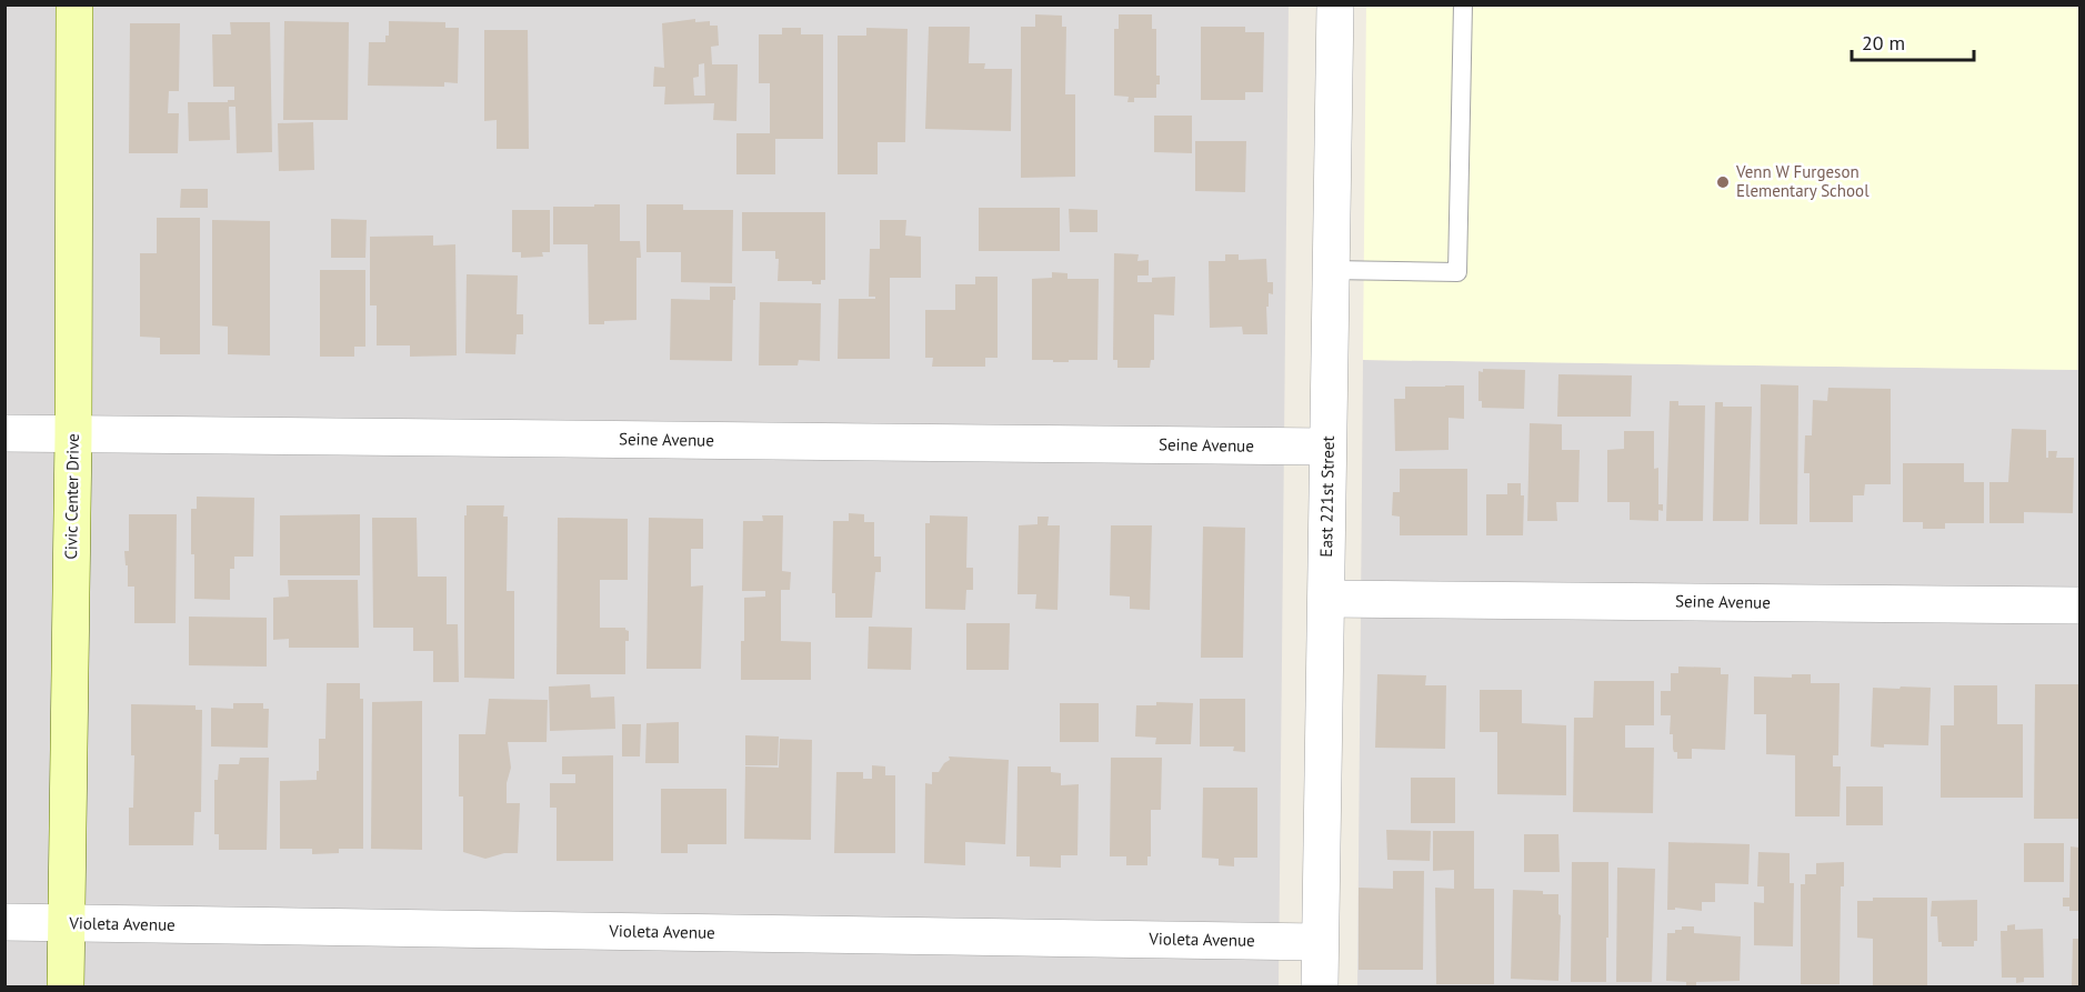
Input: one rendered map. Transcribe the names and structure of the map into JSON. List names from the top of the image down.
{
  "streets": {
    "street": [
      "Seine Avenue",
      "Civic Center Drive",
      "East 221st Street",
      "Violeta Avenue"
    ]
  },
  "crossings": [
    ["Seine Avenue", "Civic Center Drive"],
    ["Seine Avenue", "East 221st Street"],
    ["Civic Center Drive", "Violeta Avenue"],
    ["East 221st Street", "Violeta Avenue"]
  ],
  "places": ["Venn W Furgeson Elementary School"],
  "scale_bar": "20 m"
}
